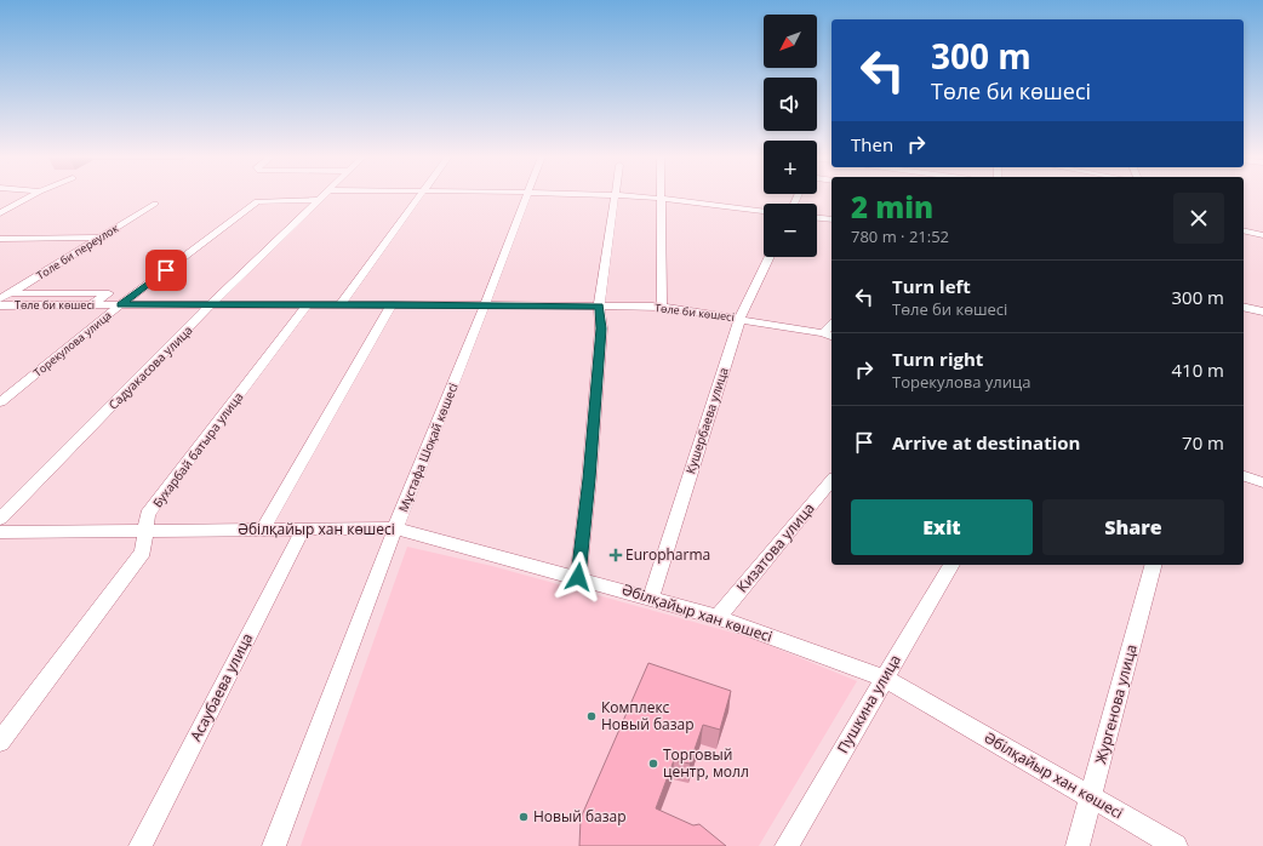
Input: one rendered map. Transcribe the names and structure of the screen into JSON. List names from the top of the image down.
{
  "streets": {
    "street": [
      "Толе би переулок",
      "Төле би көшесі",
      "Торекулова улица",
      "Садуакасова улица",
      "Кушербаева улица",
      "Мұстафа Шоқай көшесі",
      "Бухарбай батыра улица",
      "Әбілқайыр хан көшесі",
      "Кизатова улица",
      "Асаубаева улица",
      "Пушкина улица",
      "Жургенова улица"
    ]
  },
  "crossings": [
    ["Төле би көшесі", "Торекулова улица"],
    ["Төле би көшесі", "Садуакасова улица"],
    ["Төле би көшесі", "Кушербаева улица"],
    ["Төле би көшесі", "Мұстафа Шоқай көшесі"],
    ["Төле би көшесі", "Бухарбай батыра улица"],
    ["Торекулова улица", "Садуакасова улица"],
    ["Кушербаева улица", "Әбілқайыр хан көшесі"],
    ["Мұстафа Шоқай көшесі", "Әбілқайыр хан көшесі"],
    ["Бухарбай батыра улица", "Әбілқайыр хан көшесі"],
    ["Әбілқайыр хан көшесі", "Кизатова улица"],
    ["Әбілқайыр хан көшесі", "Асаубаева улица"],
    ["Әбілқайыр хан көшесі", "Пушкина улица"],
    ["Әбілқайыр хан көшесі", "Жургенова улица"]
  ],
  "places": {
    "health": ["Europharma"],
    "other": ["Комплекс Новый базар", "Торговый центр, молл", "Новый базар"]
  },
  "north": "bottom left",
  "page": {
    "map_buttons": ["+", "−"],
    "turn": ["300 m", "Төле би көшесі"],
    "then": "Then",
    "heading": ["2 min", "780 m · 21:52"],
    "list": [
      {
        "name": "Turn left",
        "note": "Төле би көшесі",
        "value": "300 m"
      },
      {
        "name": "Turn right",
        "note": "Торекулова улица",
        "value": "410 m"
      },
      {
        "name": "Arrive at destination",
        "value": "70 m"
      }
    ],
    "buttons": ["Exit", "Share"]
  }
}
